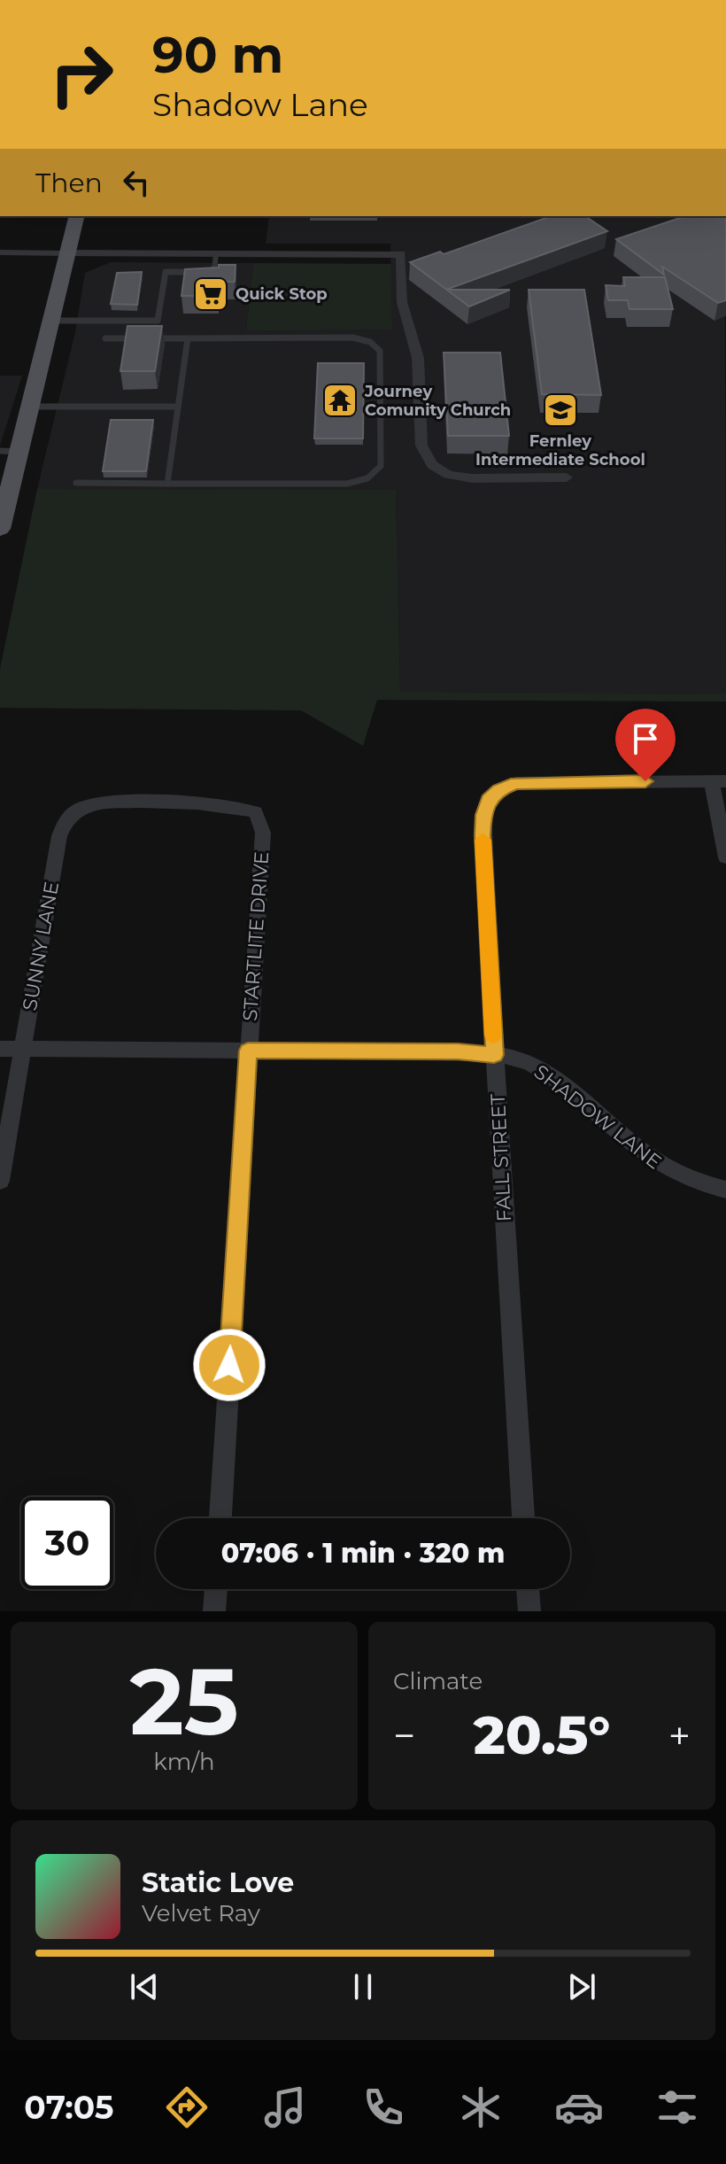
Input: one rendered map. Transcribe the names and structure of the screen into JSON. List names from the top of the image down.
{
  "streets": {
    "street": [
      "STARTLITE DRIVE",
      "SUNNY LANE",
      "SHADOW LANE",
      "FALL STREET"
    ]
  },
  "crossings": [
    ["STARTLITE DRIVE", "SUNNY LANE"],
    ["STARTLITE DRIVE", "SHADOW LANE"],
    ["SUNNY LANE", "SHADOW LANE"],
    ["SHADOW LANE", "FALL STREET"]
  ],
  "places": {
    "supermarket": ["Quick Stop"],
    "temple": ["Journey Comunity Church"],
    "school or university": ["Fernley Intermediate School"]
  },
  "page": {
    "turn": ["90 m", "Shadow Lane"],
    "then": "Then",
    "limit": "30",
    "trip": "07:06 · 1 min · 320 m",
    "tile": [
      ["25", "km/h"],
      "Climate"
    ],
    "heat": ["−", "20.5°", "+"],
    "song": ["Static Love", "Velvet Ray"],
    "tabs": "07:05"
  }
}
